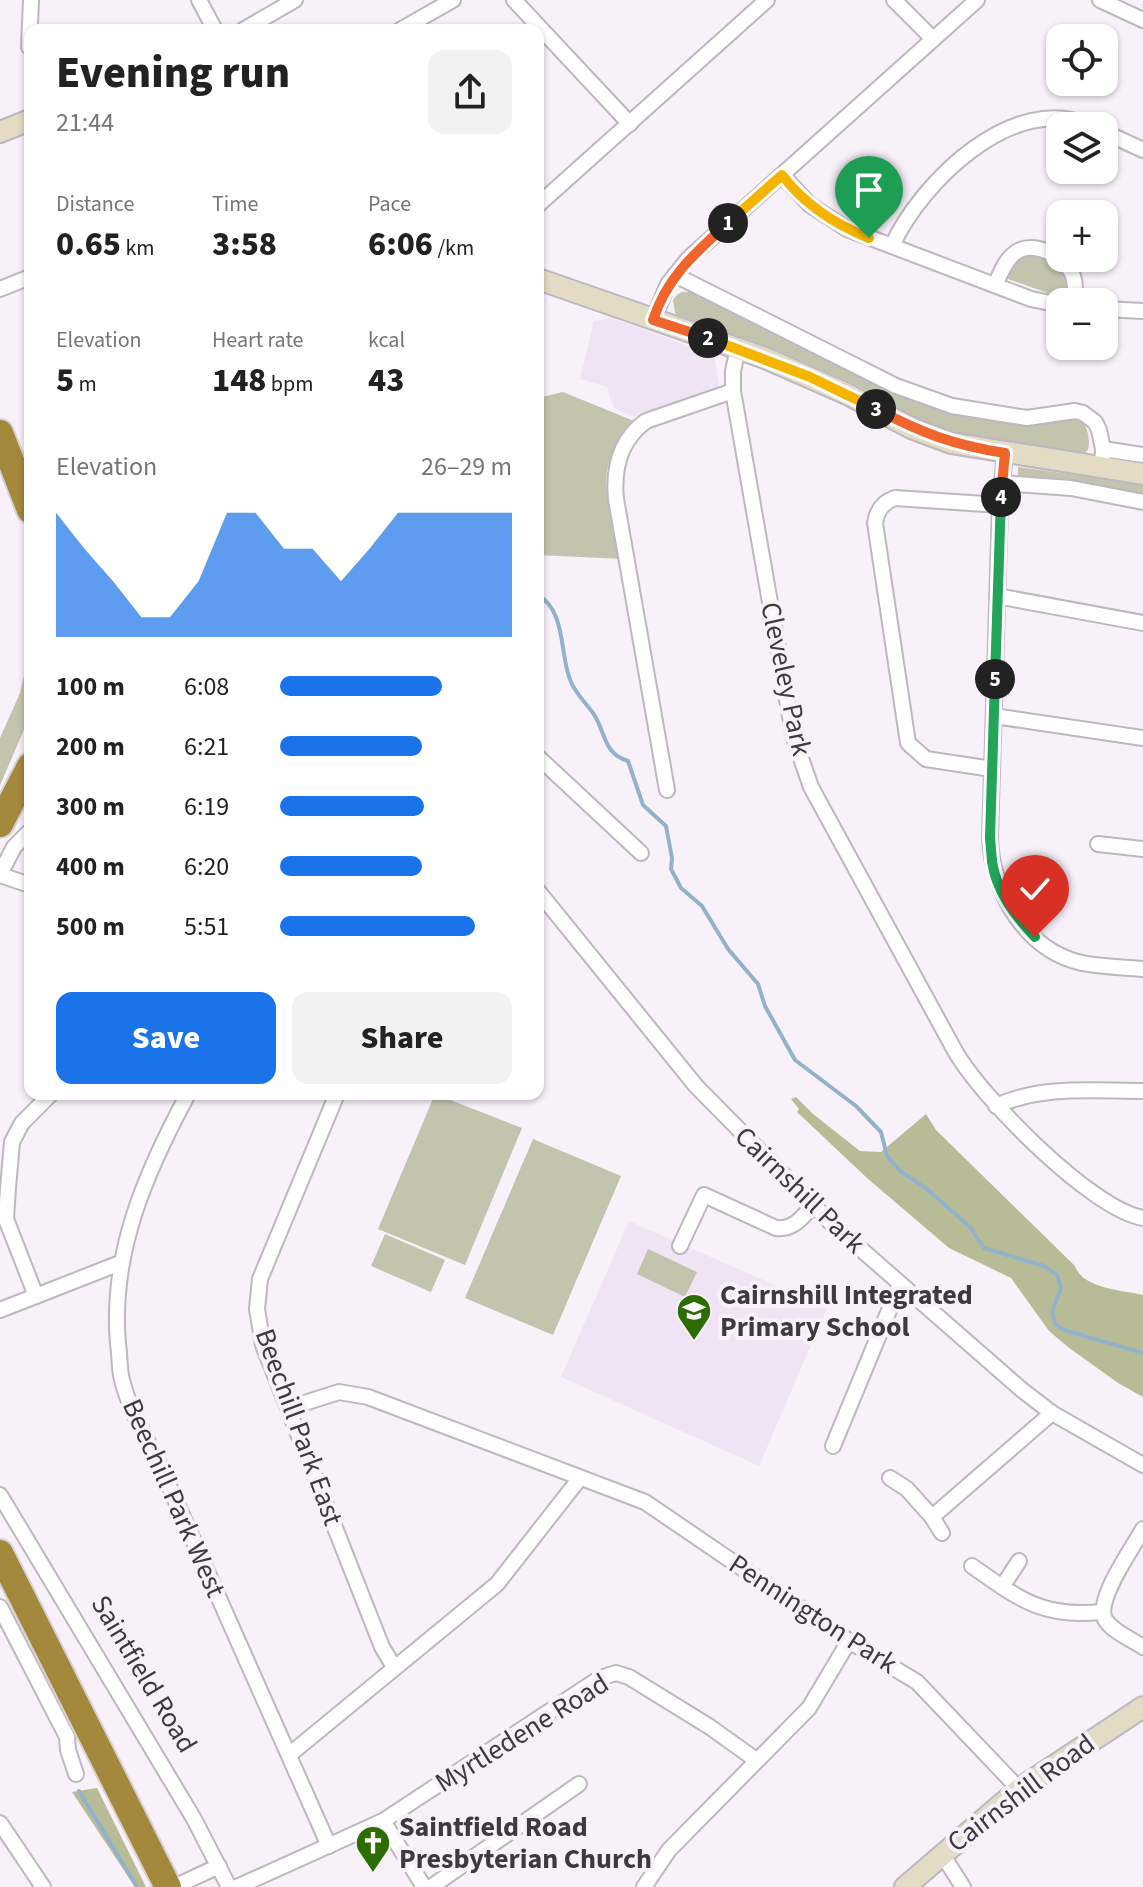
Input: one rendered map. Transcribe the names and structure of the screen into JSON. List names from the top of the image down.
{
  "streets": {
    "street": [
      "Cleveley Park",
      "Cairnshill Park",
      "Beechill Park East",
      "Beechill Park West",
      "Pennington Park",
      "Saintfield Road",
      "Myrtledene Road",
      "Cairnshill Road"
    ]
  },
  "crossings": [
    ["Beechill Park East", "Pennington Park"],
    ["Beechill Park West", "Myrtledene Road"],
    ["Pennington Park", "Cairnshill Road"]
  ],
  "places": {
    "school or university": ["Cairnshill Integrated Primary School"],
    "church": ["Saintfield Road Presbyterian Church"]
  },
  "page": {
    "map_buttons": ["+", "−"],
    "heading": ["Evening run", "21:44"],
    "stats": [
      ["Distance", "0.65 km"],
      ["Time", "3:58"],
      ["Pace", "6:06 /km"],
      ["Elevation", "5 m"],
      ["Heart rate", "148 bpm"],
      ["kcal", "43"]
    ],
    "pins": [
      "1",
      "2",
      "3",
      "4",
      "5"
    ],
    "chart": ["Elevation", "26–29 m"],
    "list": [
      {
        "name": "100 m",
        "note": "6:08"
      },
      {
        "name": "200 m",
        "note": "6:21"
      },
      {
        "name": "300 m",
        "note": "6:19"
      },
      {
        "name": "400 m",
        "note": "6:20"
      },
      {
        "name": "500 m",
        "note": "5:51"
      }
    ],
    "buttons": ["Save", "Share"]
  }
}
